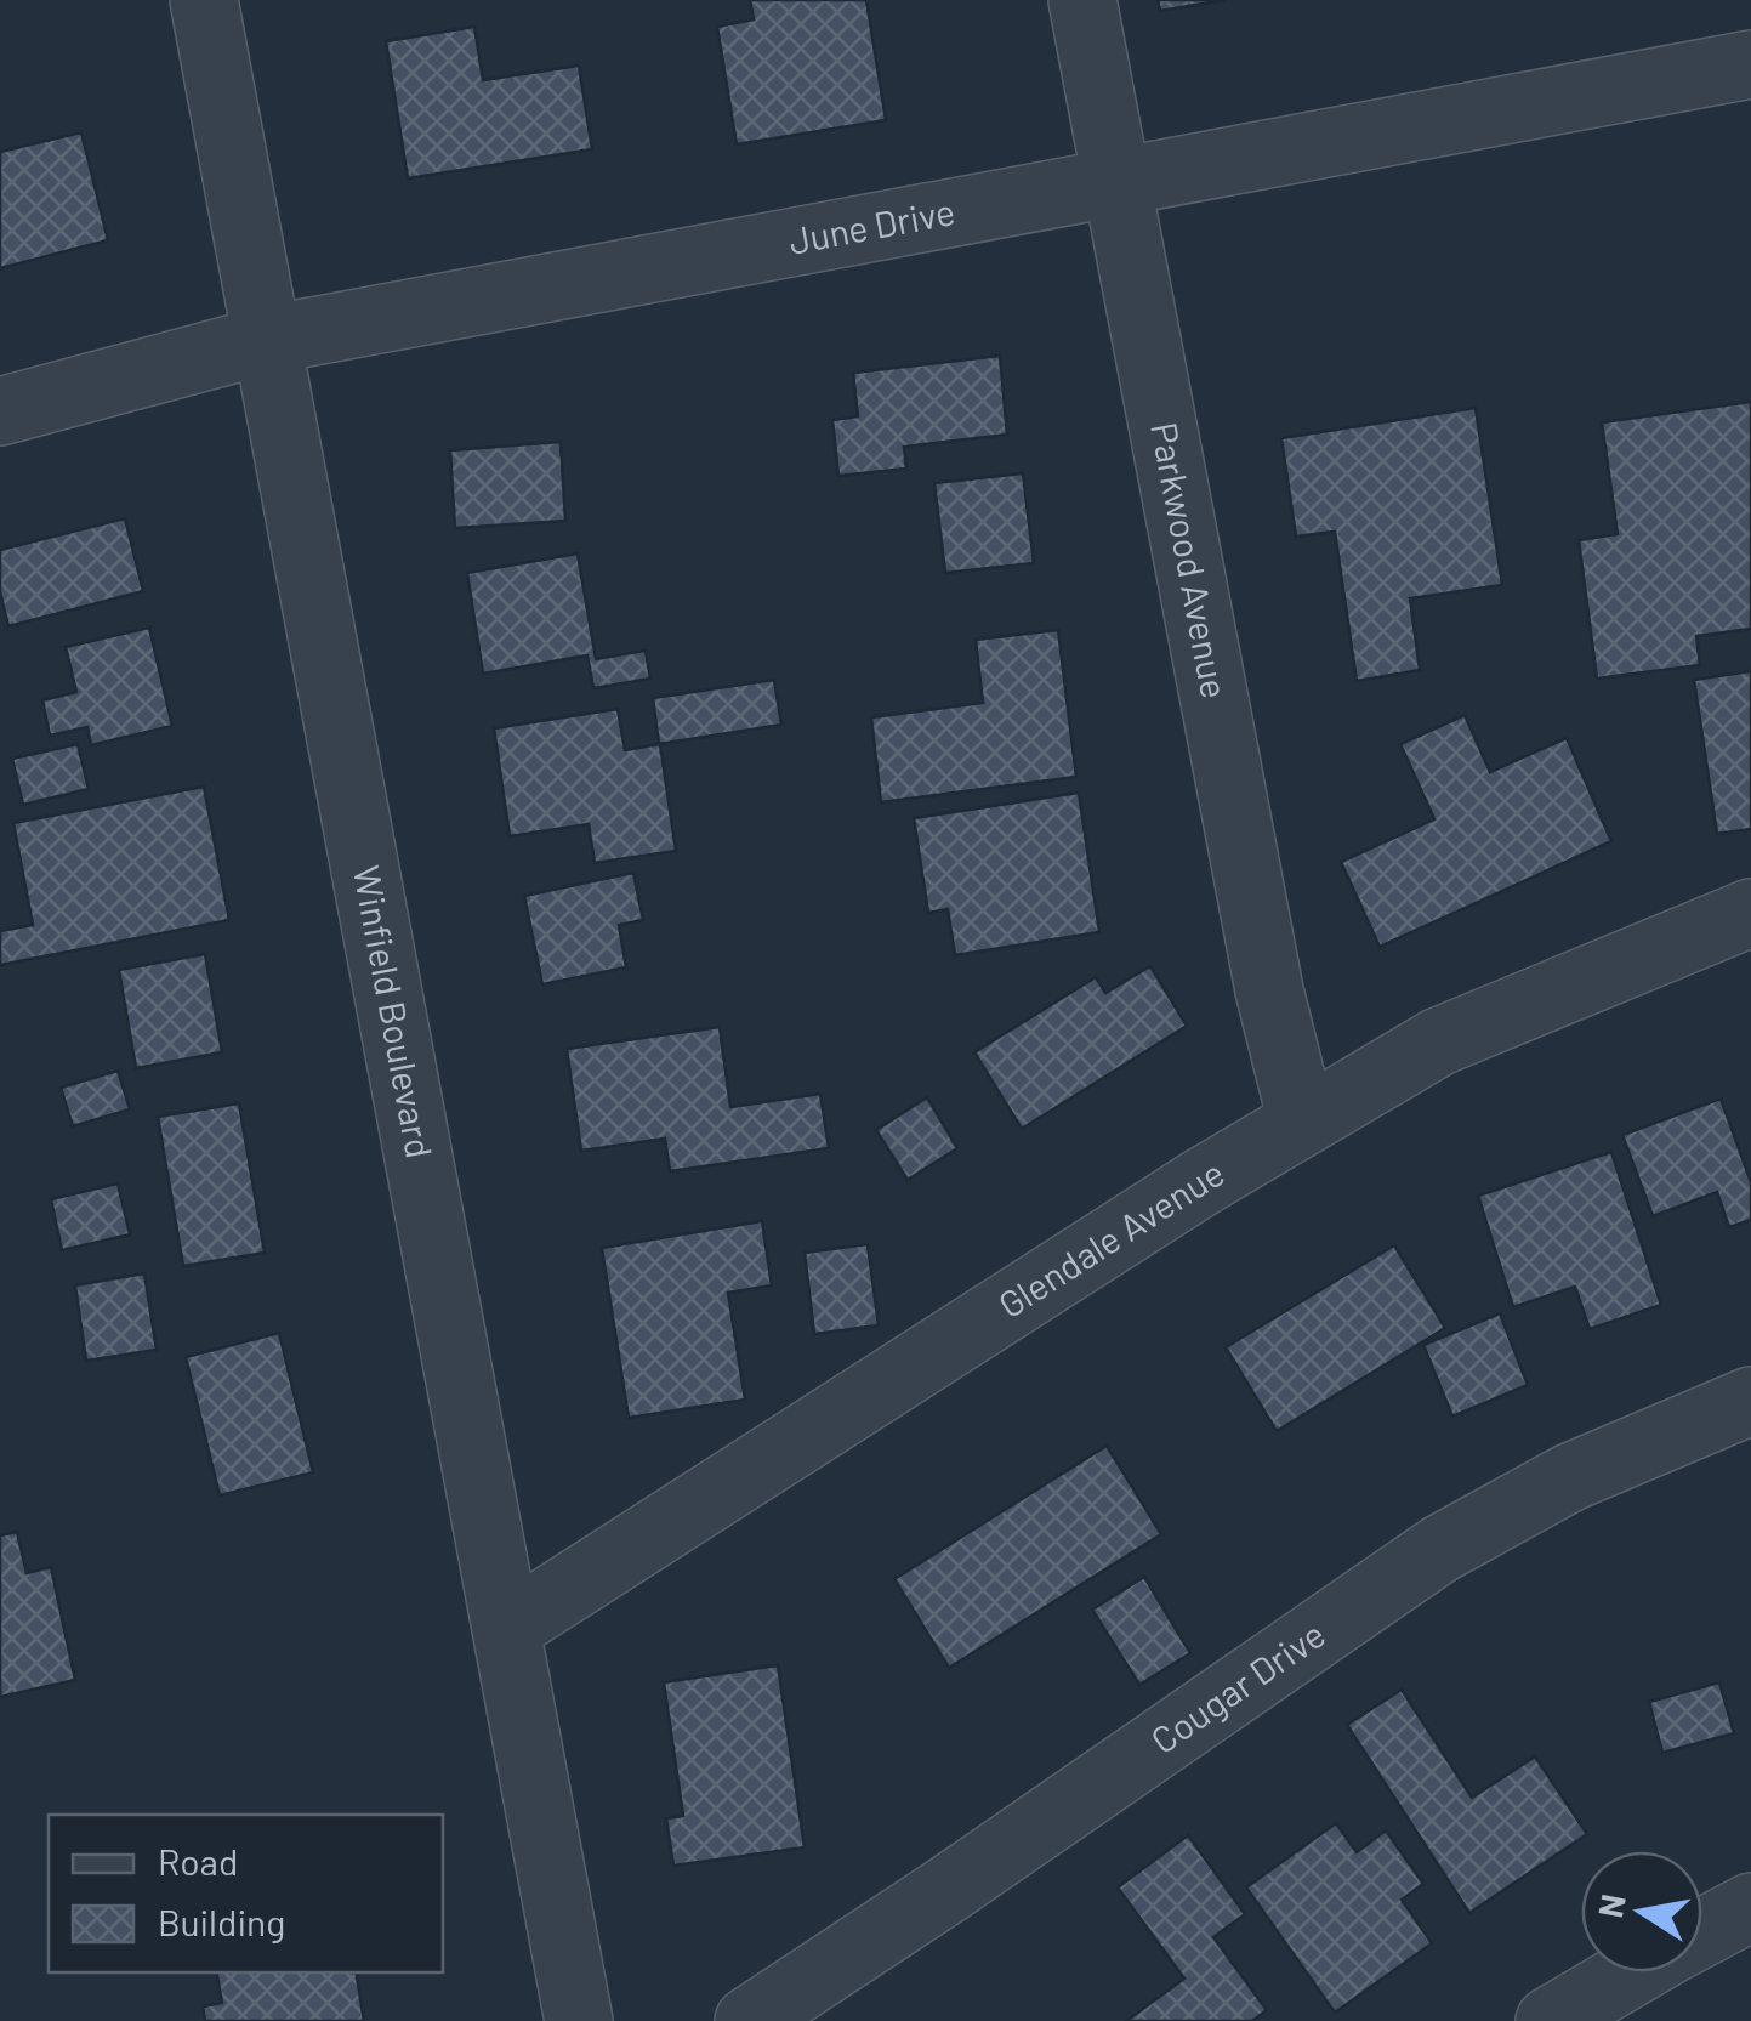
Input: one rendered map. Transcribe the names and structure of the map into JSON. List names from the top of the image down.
{
  "streets": {
    "street": [
      "June Drive",
      "Parkwood Avenue",
      "Winfield Boulevard",
      "Glendale Avenue",
      "Cougar Drive"
    ]
  },
  "crossings": [
    ["June Drive", "Parkwood Avenue"],
    ["June Drive", "Winfield Boulevard"],
    ["Parkwood Avenue", "Glendale Avenue"],
    ["Winfield Boulevard", "Glendale Avenue"]
  ],
  "legend": ["Road", "Building"],
  "north": "left"
}
